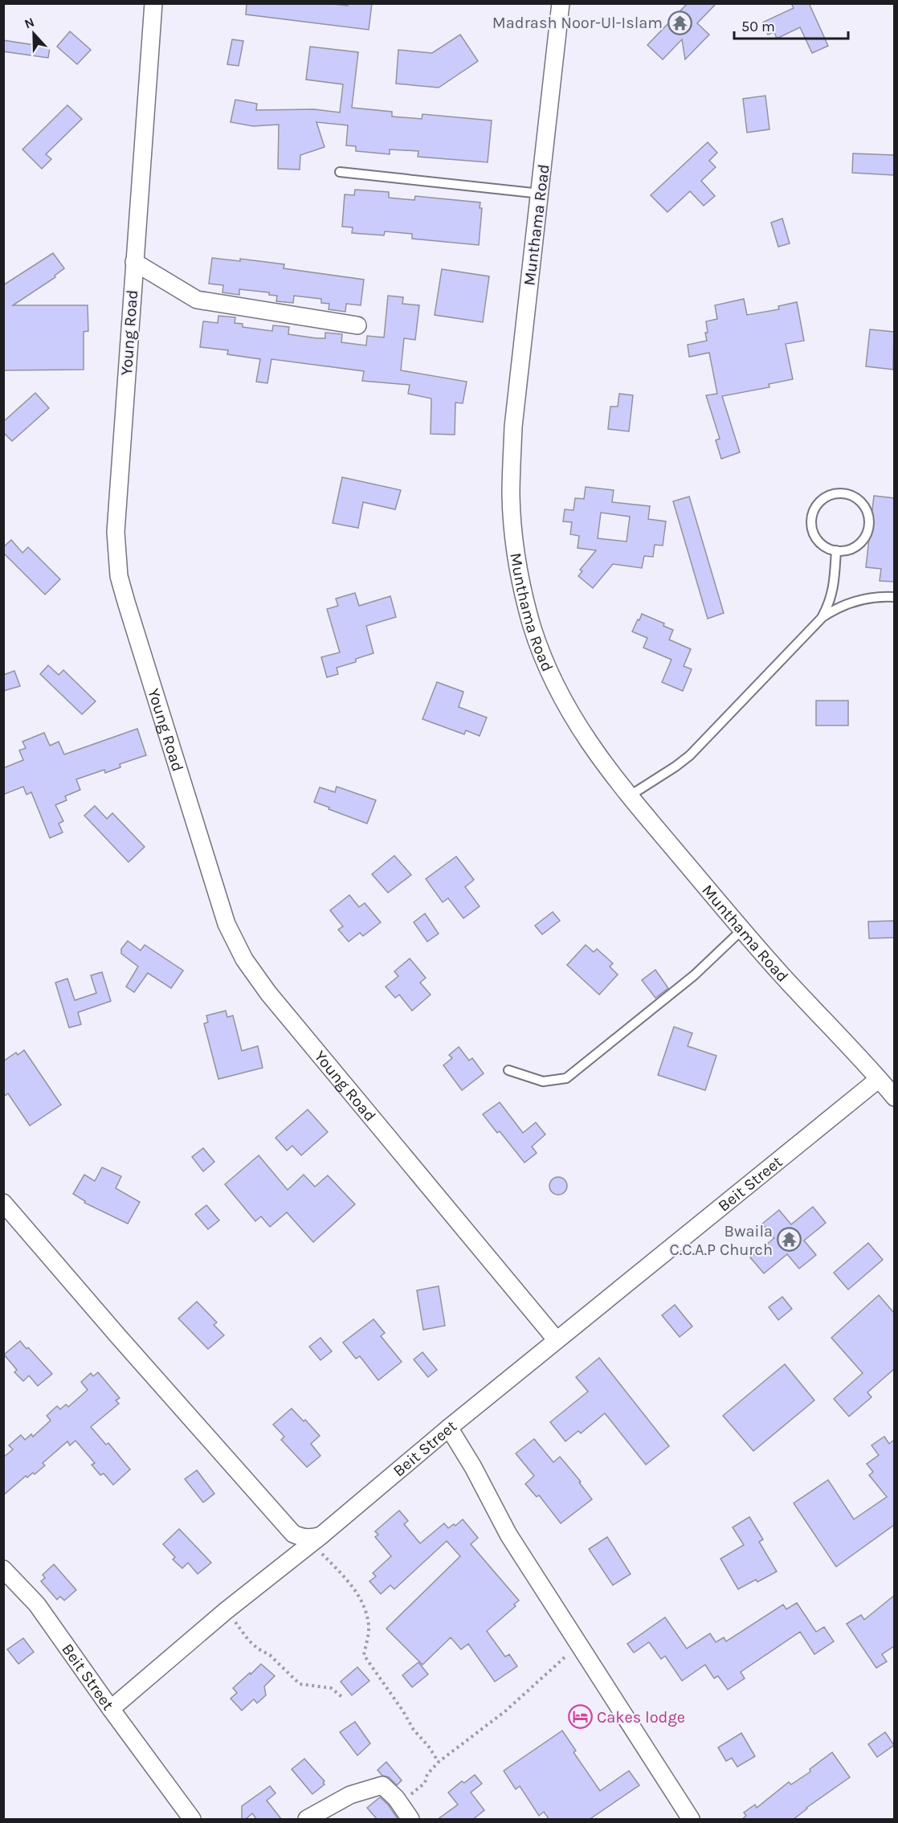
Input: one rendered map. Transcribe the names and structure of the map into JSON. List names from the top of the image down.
{
  "streets": {
    "street": ["Munthama Road", "Young Road", "Beit Street"]
  },
  "crossings": [
    ["Munthama Road", "Beit Street"],
    ["Young Road", "Beit Street"]
  ],
  "places": {
    "temple": ["Madrash Noor-Ul-Islam", "Bwaila C.C.A.P Church"],
    "hotel": ["Cakes lodge"]
  },
  "scale_bar": "50 m",
  "north": "top"
}
